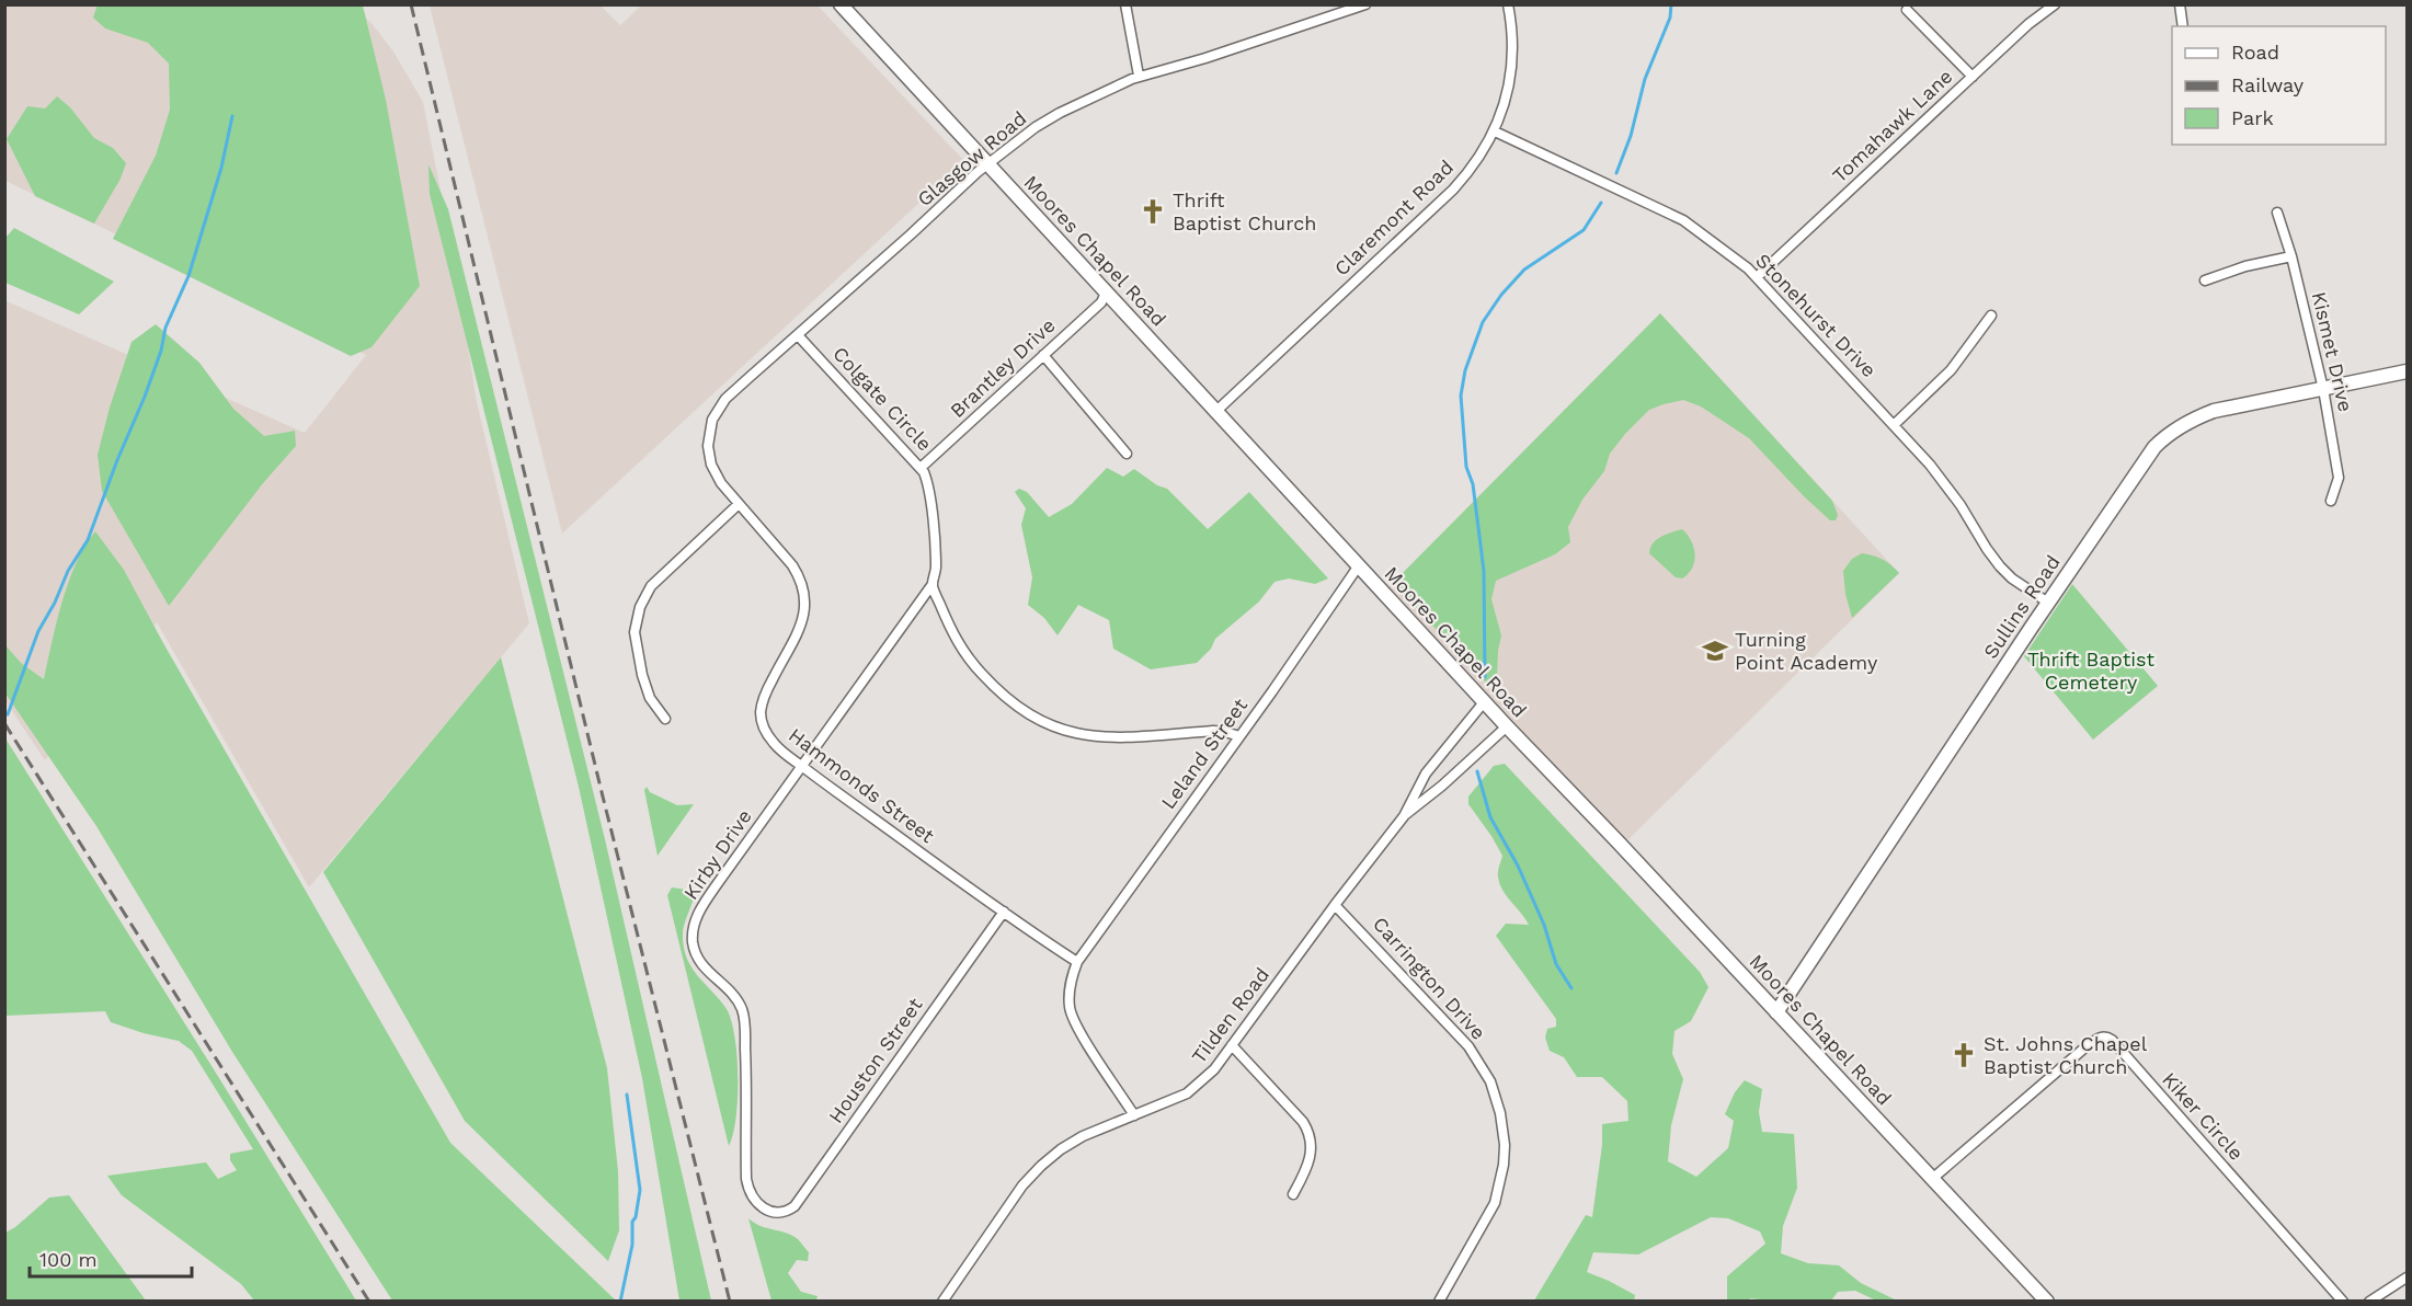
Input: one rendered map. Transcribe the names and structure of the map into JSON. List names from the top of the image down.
{
  "streets": {
    "main road": ["Moores Chapel Road", "Sullins Road"],
    "street": [
      "Tomahawk Lane",
      "Glasgow Road",
      "Claremont Road",
      "Stonehurst Drive",
      "Kismet Drive",
      "Brantley Drive",
      "Colgate Circle",
      "Leland Street",
      "Hammonds Street",
      "Kirby Drive",
      "Carrington Drive",
      "Tilden Road",
      "Houston Street",
      "Kiker Circle"
    ]
  },
  "crossings": [
    ["Tomahawk Lane", "Stonehurst Drive"],
    ["Glasgow Road", "Moores Chapel Road"],
    ["Glasgow Road", "Colgate Circle"],
    ["Glasgow Road", "Hammonds Street"],
    ["Claremont Road", "Moores Chapel Road"],
    ["Claremont Road", "Stonehurst Drive"],
    ["Moores Chapel Road", "Brantley Drive"],
    ["Moores Chapel Road", "Sullins Road"],
    ["Moores Chapel Road", "Leland Street"],
    ["Moores Chapel Road", "Tilden Road"],
    ["Moores Chapel Road", "Kiker Circle"],
    ["Stonehurst Drive", "Sullins Road"],
    ["Kismet Drive", "Sullins Road"],
    ["Brantley Drive", "Colgate Circle"],
    ["Colgate Circle", "Leland Street"],
    ["Colgate Circle", "Kirby Drive"],
    ["Leland Street", "Hammonds Street"],
    ["Hammonds Street", "Kirby Drive"],
    ["Hammonds Street", "Houston Street"],
    ["Kirby Drive", "Houston Street"],
    ["Carrington Drive", "Tilden Road"]
  ],
  "parks": ["Thrift Baptist Cemetery"],
  "places": {
    "church": ["Thrift Baptist Church", "St. Johns Chapel Baptist Church"],
    "school or university": ["Turning Point Academy"]
  },
  "legend": ["Road", "Railway", "Park"],
  "scale_bar": "100 m"
}
